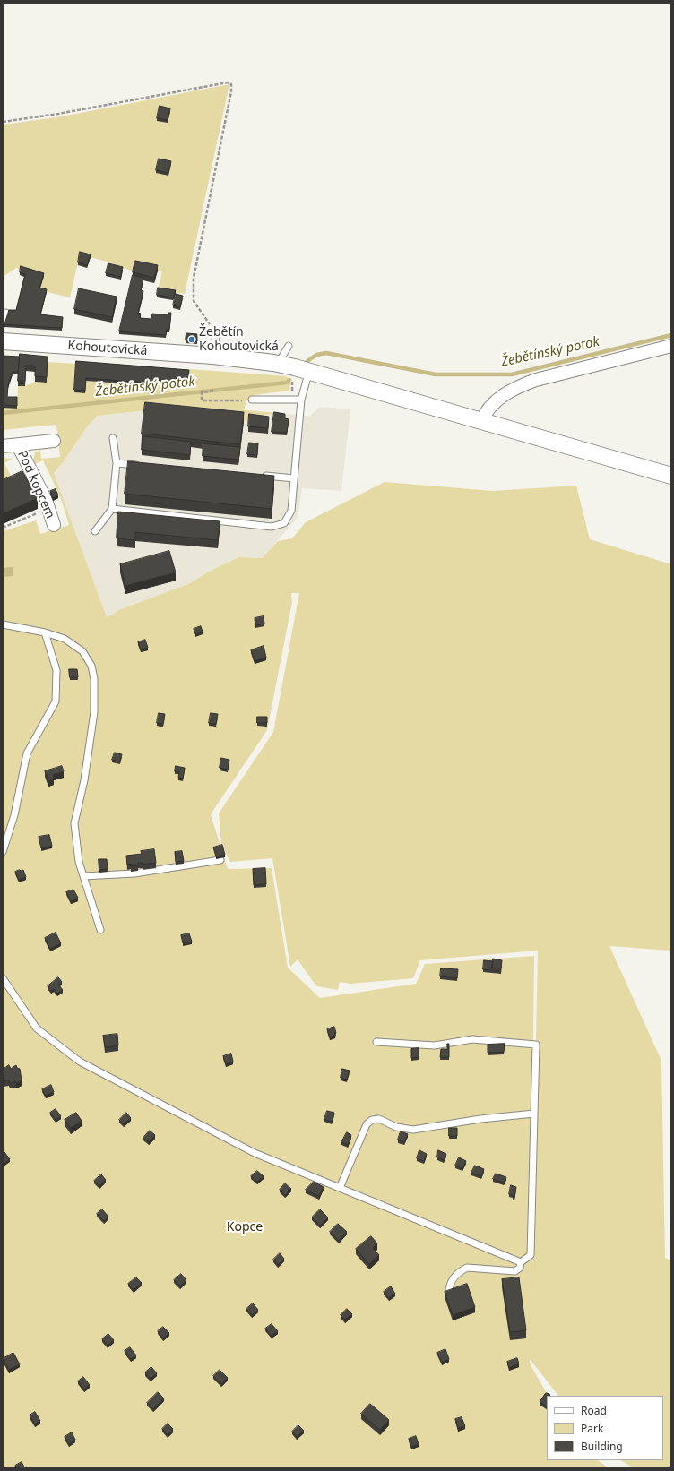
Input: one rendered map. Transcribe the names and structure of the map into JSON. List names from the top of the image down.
{
  "streets": {
    "street": ["Kohoutovická", "Pod kopcem"]
  },
  "water": ["Žebětínský potok"],
  "parks": ["Kopce"],
  "places": ["Žebětín Kohoutovická"],
  "legend": ["Road", "Park", "Building"]
}
